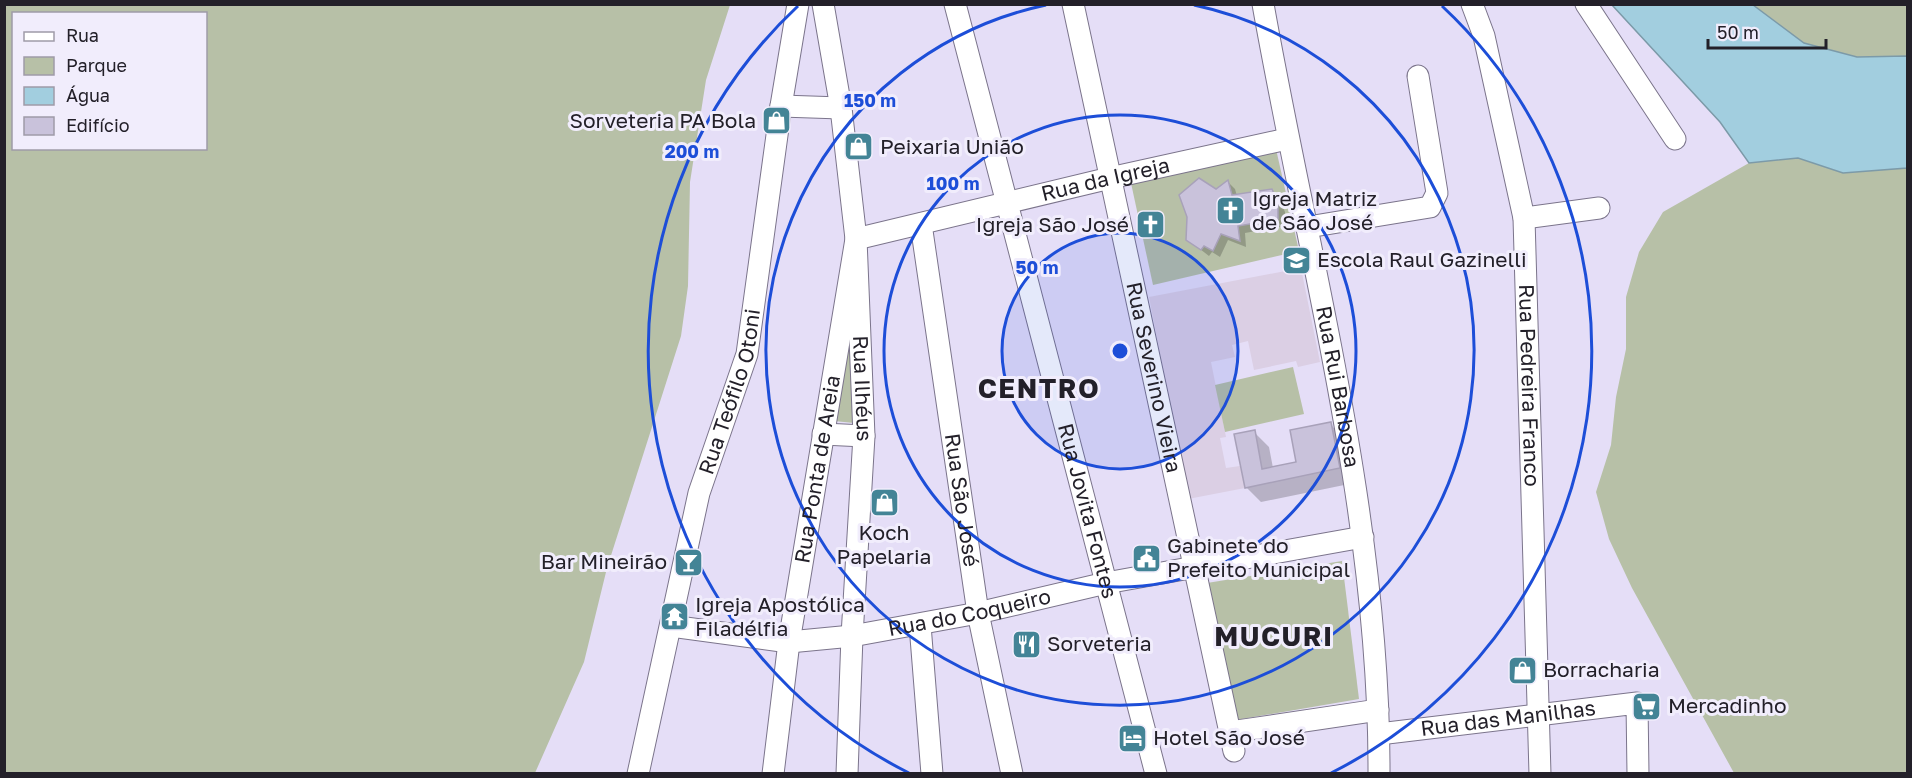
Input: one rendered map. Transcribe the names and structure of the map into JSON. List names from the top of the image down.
{
  "streets": {
    "street": [
      "Rua da Igreja",
      "Rua Severino Vieira",
      "Rua Pedreira Franco",
      "Rua Rui Barbosa",
      "Rua Ilhéus",
      "Rua Teófilo Otoni",
      "Rua Ponta de Areia",
      "Rua São José",
      "Rua Jovita Fontes",
      "Rua do Coqueiro",
      "Rua das Manilhas"
    ]
  },
  "crossings": [
    ["Rua da Igreja", "Rua Severino Vieira"],
    ["Rua da Igreja", "Rua Rui Barbosa"],
    ["Rua da Igreja", "Rua Ilhéus"],
    ["Rua da Igreja", "Rua Ponta de Areia"],
    ["Rua da Igreja", "Rua São José"],
    ["Rua da Igreja", "Rua Jovita Fontes"],
    ["Rua Severino Vieira", "Rua Rui Barbosa"],
    ["Rua Severino Vieira", "Rua do Coqueiro"],
    ["Rua Pedreira Franco", "Rua das Manilhas"],
    ["Rua Rui Barbosa", "Rua do Coqueiro"],
    ["Rua Rui Barbosa", "Rua das Manilhas"],
    ["Rua Ilhéus", "Rua Ponta de Areia"],
    ["Rua Ilhéus", "Rua do Coqueiro"],
    ["Rua Teófilo Otoni", "Rua do Coqueiro"],
    ["Rua Ponta de Areia", "Rua do Coqueiro"],
    ["Rua São José", "Rua do Coqueiro"],
    ["Rua Jovita Fontes", "Rua do Coqueiro"]
  ],
  "districts": ["CENTRO", "MUCURI"],
  "places": {
    "shop": [
      "Sorveteria PA Bola",
      "Peixaria União",
      "Koch Papelaria",
      "Borracharia"
    ],
    "church": ["Igreja Matriz de São José", "Igreja São José"],
    "school or university": ["Escola Raul Gazinelli"],
    "public building": ["Gabinete do Prefeito Municipal"],
    "bar": ["Bar Mineirão"],
    "temple": ["Igreja Apostólica Filadélfia"],
    "restaurant": ["Sorveteria"],
    "supermarket": ["Mercadinho"],
    "hotel": ["Hotel São José"]
  },
  "legend": [
    "Rua",
    "Parque",
    "Água",
    "Edifício"
  ],
  "scale_bar": "50 m",
  "rings": [
    "150 m",
    "200 m",
    "100 m",
    "50 m"
  ]
}
